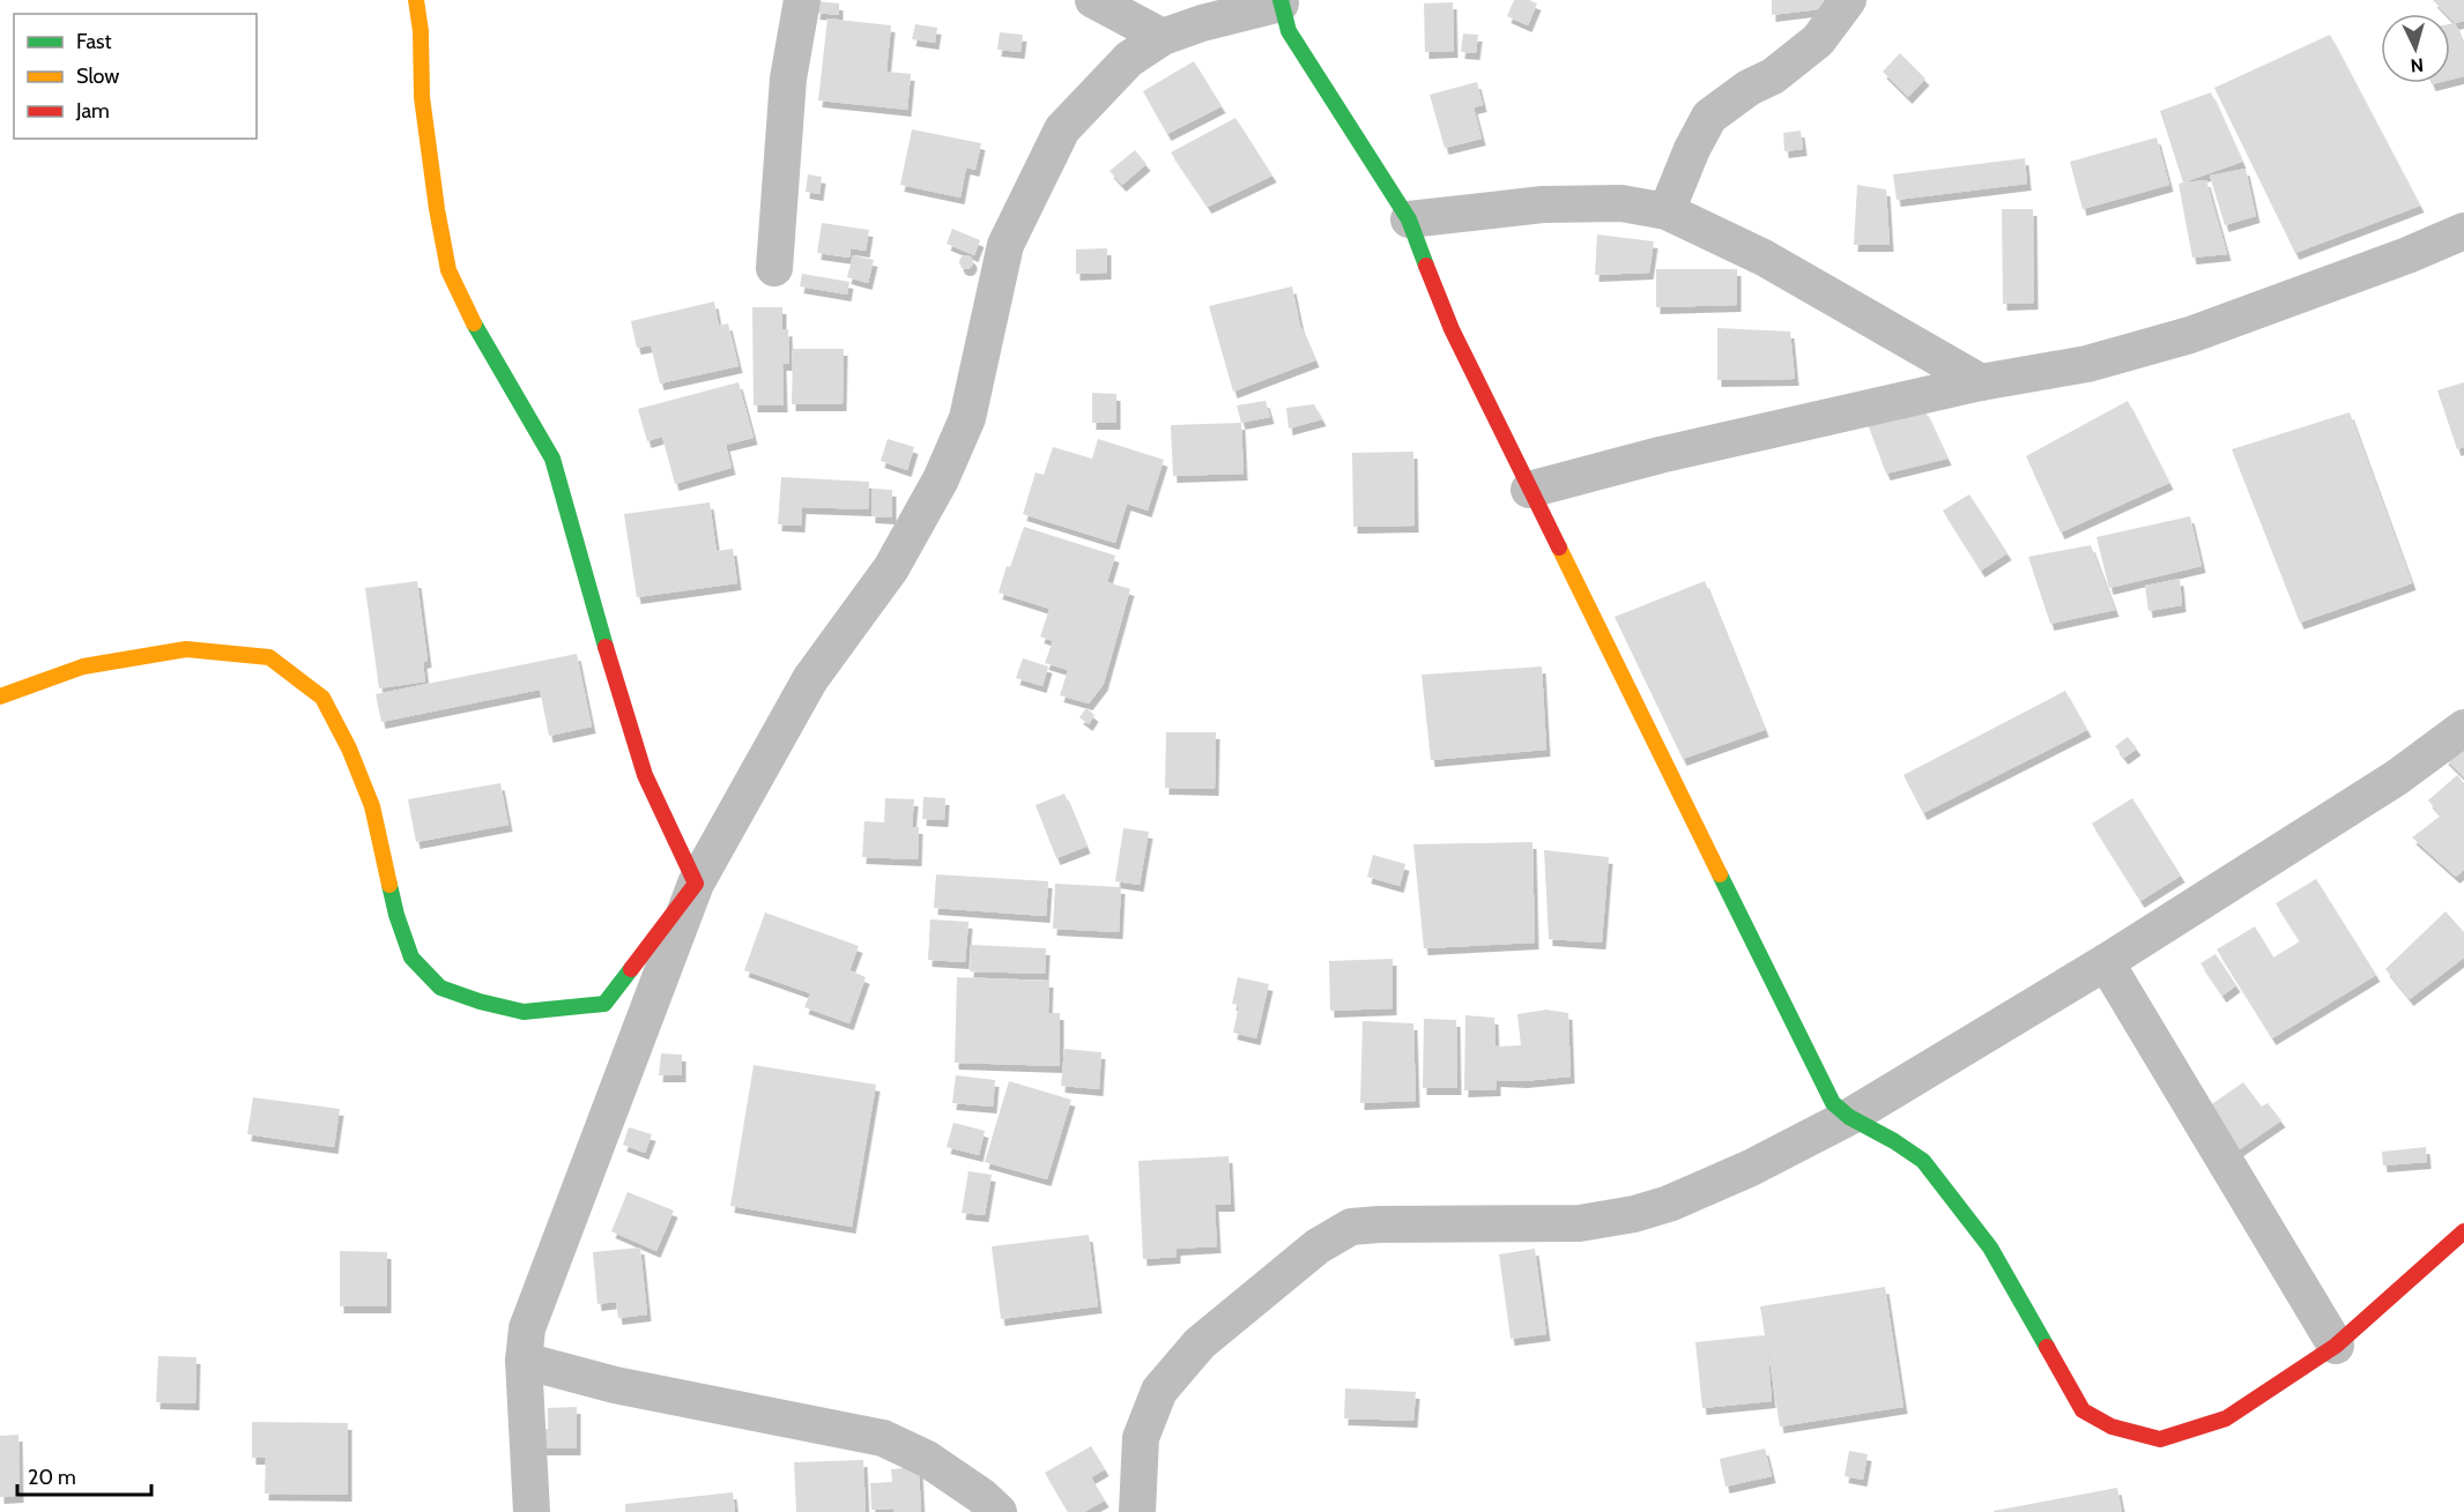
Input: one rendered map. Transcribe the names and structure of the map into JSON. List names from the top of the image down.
{
  "legend": ["Fast", "Slow", "Jam"],
  "scale_bar": "20 m",
  "north": "bottom"
}
